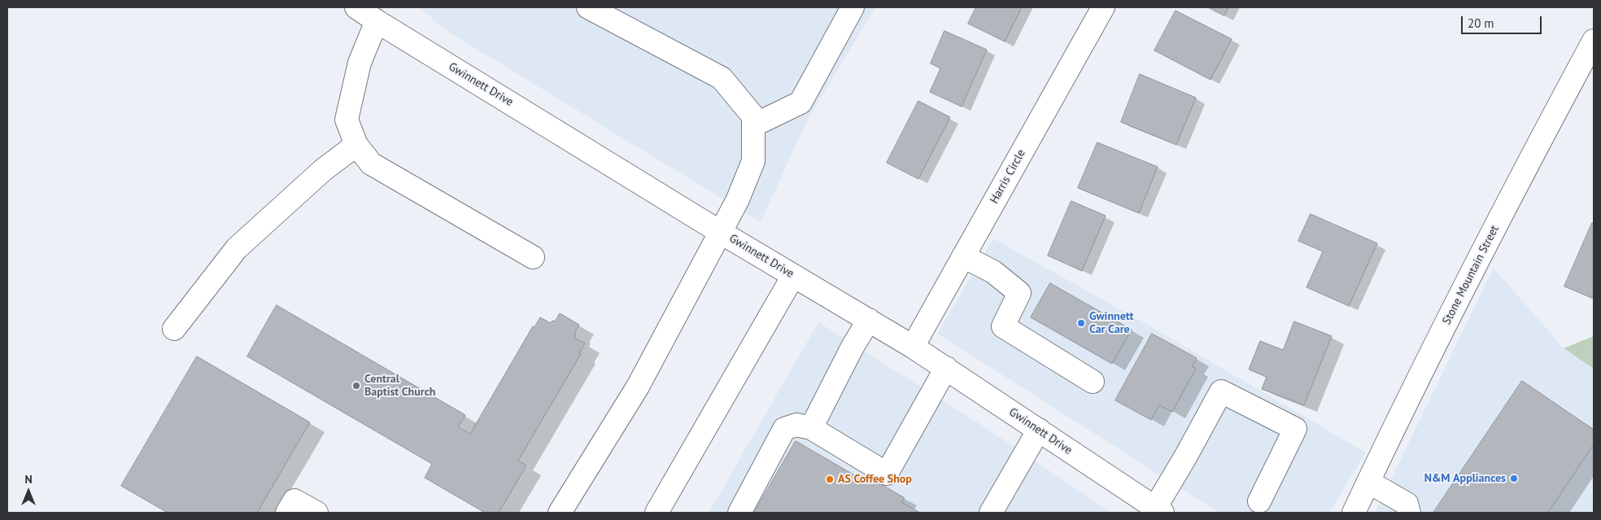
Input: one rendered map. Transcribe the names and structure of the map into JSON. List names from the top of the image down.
{
  "streets": {
    "street": ["Gwinnett Drive", "Harris Circle", "Stone Mountain Street"]
  },
  "crossings": [
    ["Gwinnett Drive", "Harris Circle"]
  ],
  "places": [
    "Gwinnett Car Care",
    "Central Baptist Church",
    "N&M Appliances",
    "AS Coffee Shop"
  ],
  "scale_bar": "20 m",
  "north": "top"
}
